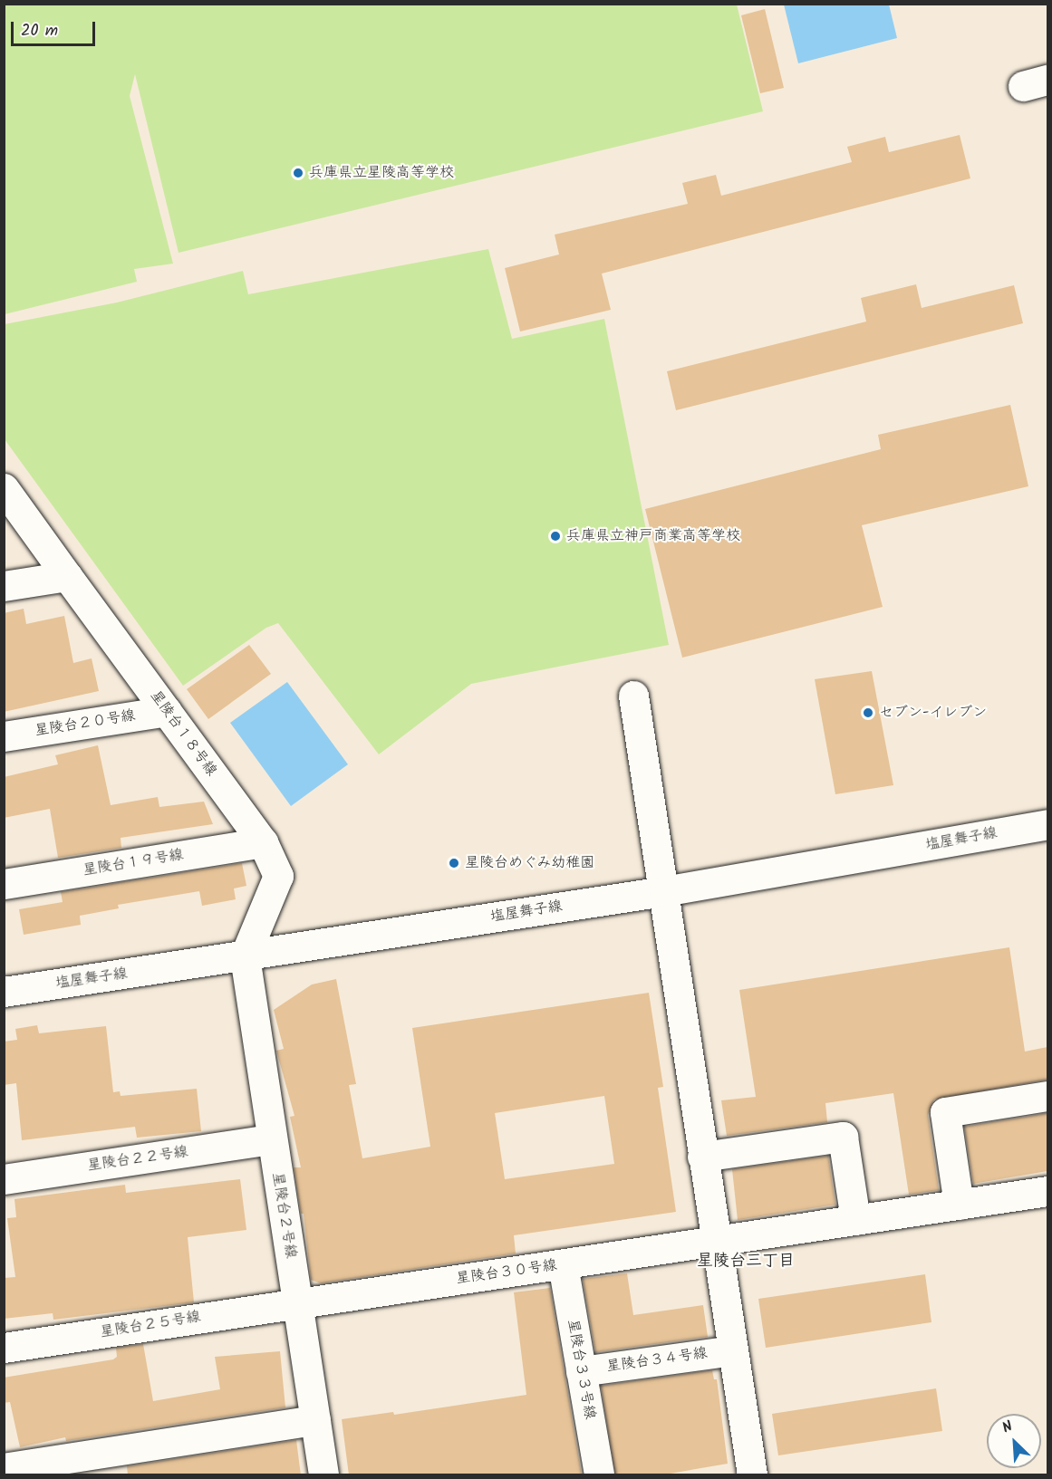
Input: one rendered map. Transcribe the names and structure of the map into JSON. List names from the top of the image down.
{
  "streets": {
    "street": [
      "星陵台２０号線",
      "星陵台１８号線",
      "塩屋舞子線",
      "星陵台１９号線",
      "星陵台２２号線",
      "星陵台２号線",
      "星陵台３０号線",
      "星陵台２５号線",
      "星陵台３４号線",
      "星陵台３３号線"
    ]
  },
  "crossings": [
    ["星陵台２０号線", "星陵台１８号線"],
    ["星陵台１８号線", "塩屋舞子線"],
    ["星陵台１８号線", "星陵台１９号線"],
    ["星陵台１８号線", "星陵台２号線"],
    ["塩屋舞子線", "星陵台２号線"],
    ["星陵台２２号線", "星陵台２号線"],
    ["星陵台２号線", "星陵台３０号線"],
    ["星陵台２号線", "星陵台２５号線"],
    ["星陵台３０号線", "星陵台２５号線"],
    ["星陵台３０号線", "星陵台３３号線"],
    ["星陵台３４号線", "星陵台３３号線"]
  ],
  "districts": ["星陵台三丁目"],
  "places": [
    "兵庫県立星陵高等学校",
    "兵庫県立神戸商業高等学校",
    "セブン-イレブン",
    "星陵台めぐみ幼稚園"
  ],
  "scale_bar": "20 m",
  "north": "top left"
}
